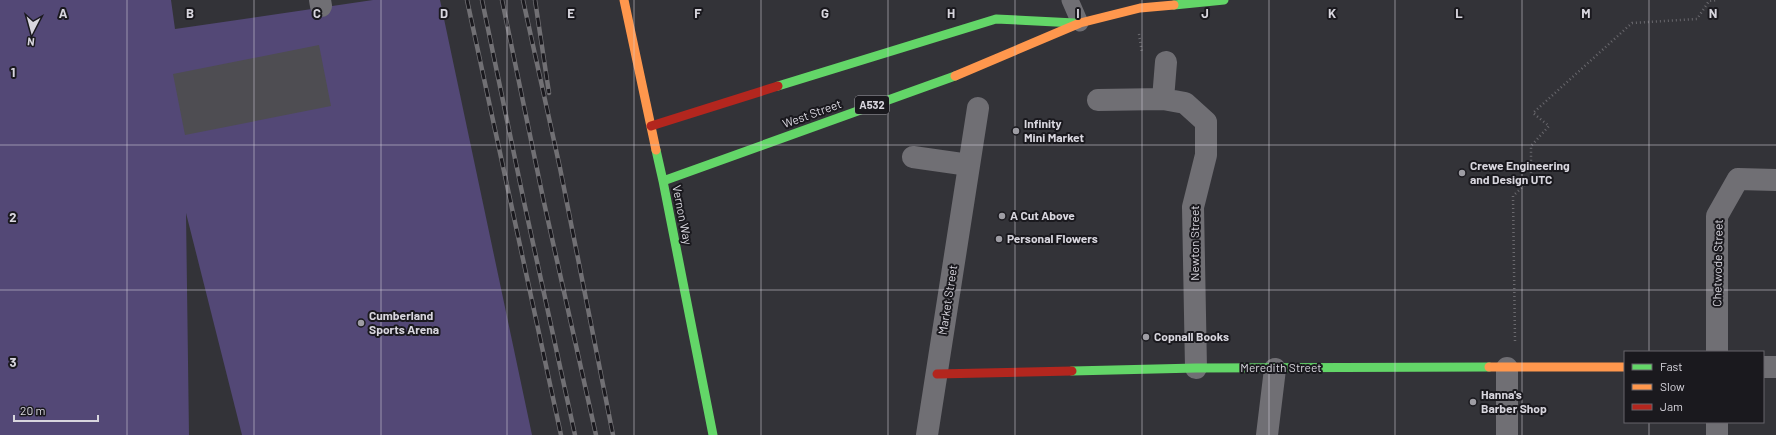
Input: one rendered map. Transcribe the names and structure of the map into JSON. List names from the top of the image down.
{
  "streets": {
    "main road": [
      "A532",
      "West Street",
      "Vernon Way",
      "Meredith Street"
    ],
    "street": ["Newton Street", "Chetwode Street", "Market Street"]
  },
  "crossings": [
    ["West Street", "Vernon Way"],
    ["Newton Street", "Meredith Street"],
    ["Market Street", "Meredith Street"]
  ],
  "places": [
    "Infinity Mini Market",
    "Crewe Engineering and Design UTC",
    "A Cut Above",
    "Personal Flowers",
    "Cumberland Sports Arena",
    "Copnall Books",
    "Hanna's Barber Shop"
  ],
  "legend": ["Fast", "Slow", "Jam"],
  "scale_bar": "20 m",
  "north": "bottom",
  "grid": {
    "columns": [
      "A",
      "B",
      "C",
      "D",
      "E",
      "F",
      "G",
      "H",
      "I",
      "J",
      "K",
      "L",
      "M",
      "N"
    ],
    "rows": ["1", "2", "3"]
  }
}
